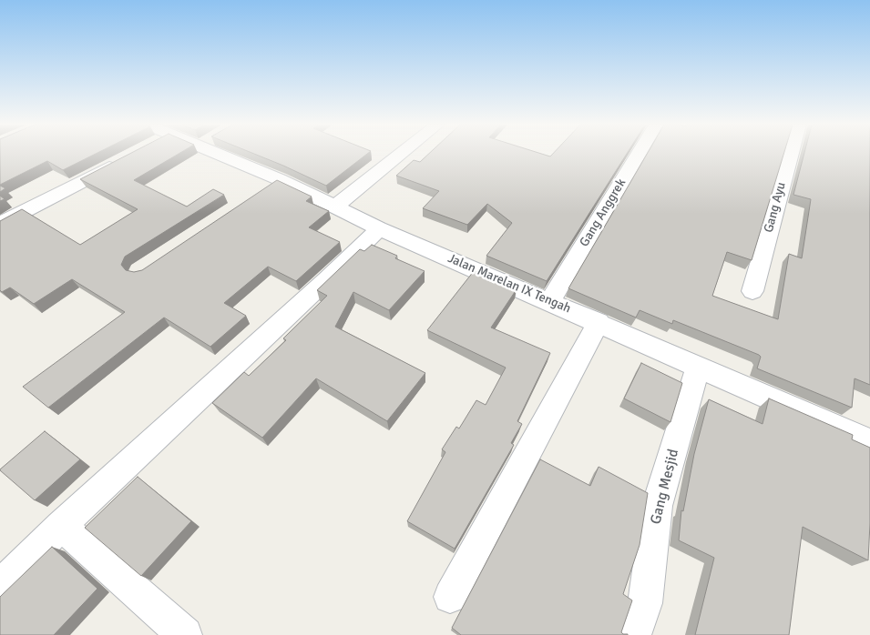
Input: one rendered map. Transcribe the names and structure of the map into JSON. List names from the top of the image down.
{
  "streets": {
    "street": [
      "Gang Ayu",
      "Gang Anggrek",
      "Jalan Marelan IX Tengah",
      "Gang Mesjid"
    ]
  },
  "crossings": [
    ["Gang Anggrek", "Jalan Marelan IX Tengah"],
    ["Jalan Marelan IX Tengah", "Gang Mesjid"]
  ]
}
